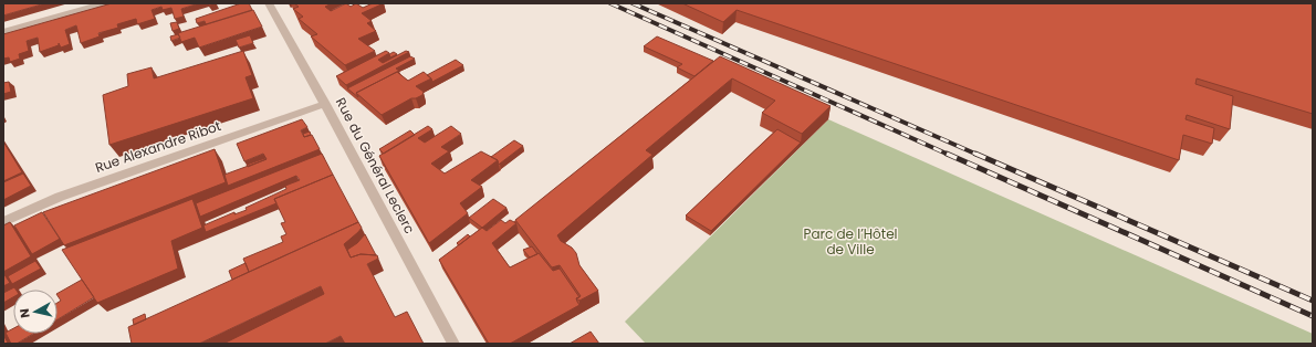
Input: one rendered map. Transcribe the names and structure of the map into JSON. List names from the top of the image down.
{
  "streets": {
    "street": ["Rue Alexandre Ribot", "Rue du Général Leclerc"]
  },
  "crossings": [
    ["Rue Alexandre Ribot", "Rue du Général Leclerc"]
  ],
  "parks": ["Parc de l’Hôtel de Ville"],
  "north": "left"
}
